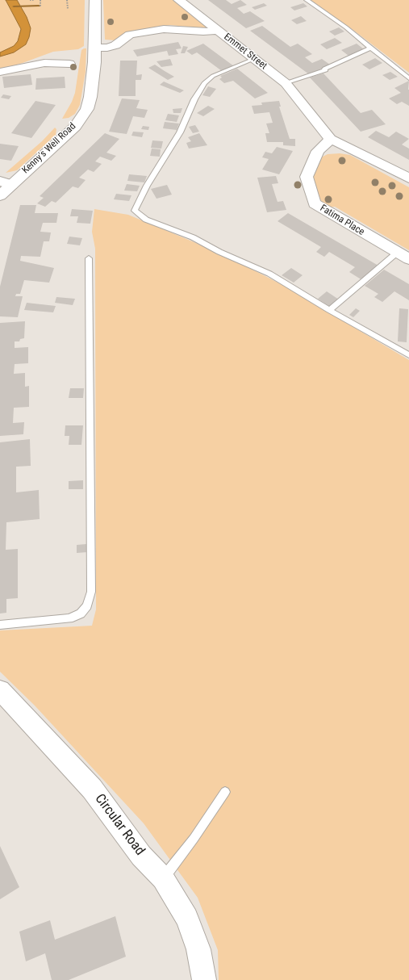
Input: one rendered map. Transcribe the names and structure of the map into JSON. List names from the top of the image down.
{
  "streets": {
    "main road": ["Kenny's Well Road", "Circular Road"],
    "street": ["Emmet Street", "Fatima Place"]
  },
  "crossings": [
    ["Emmet Street", "Kenny's Well Road"],
    ["Emmet Street", "Fatima Place"]
  ]
}
